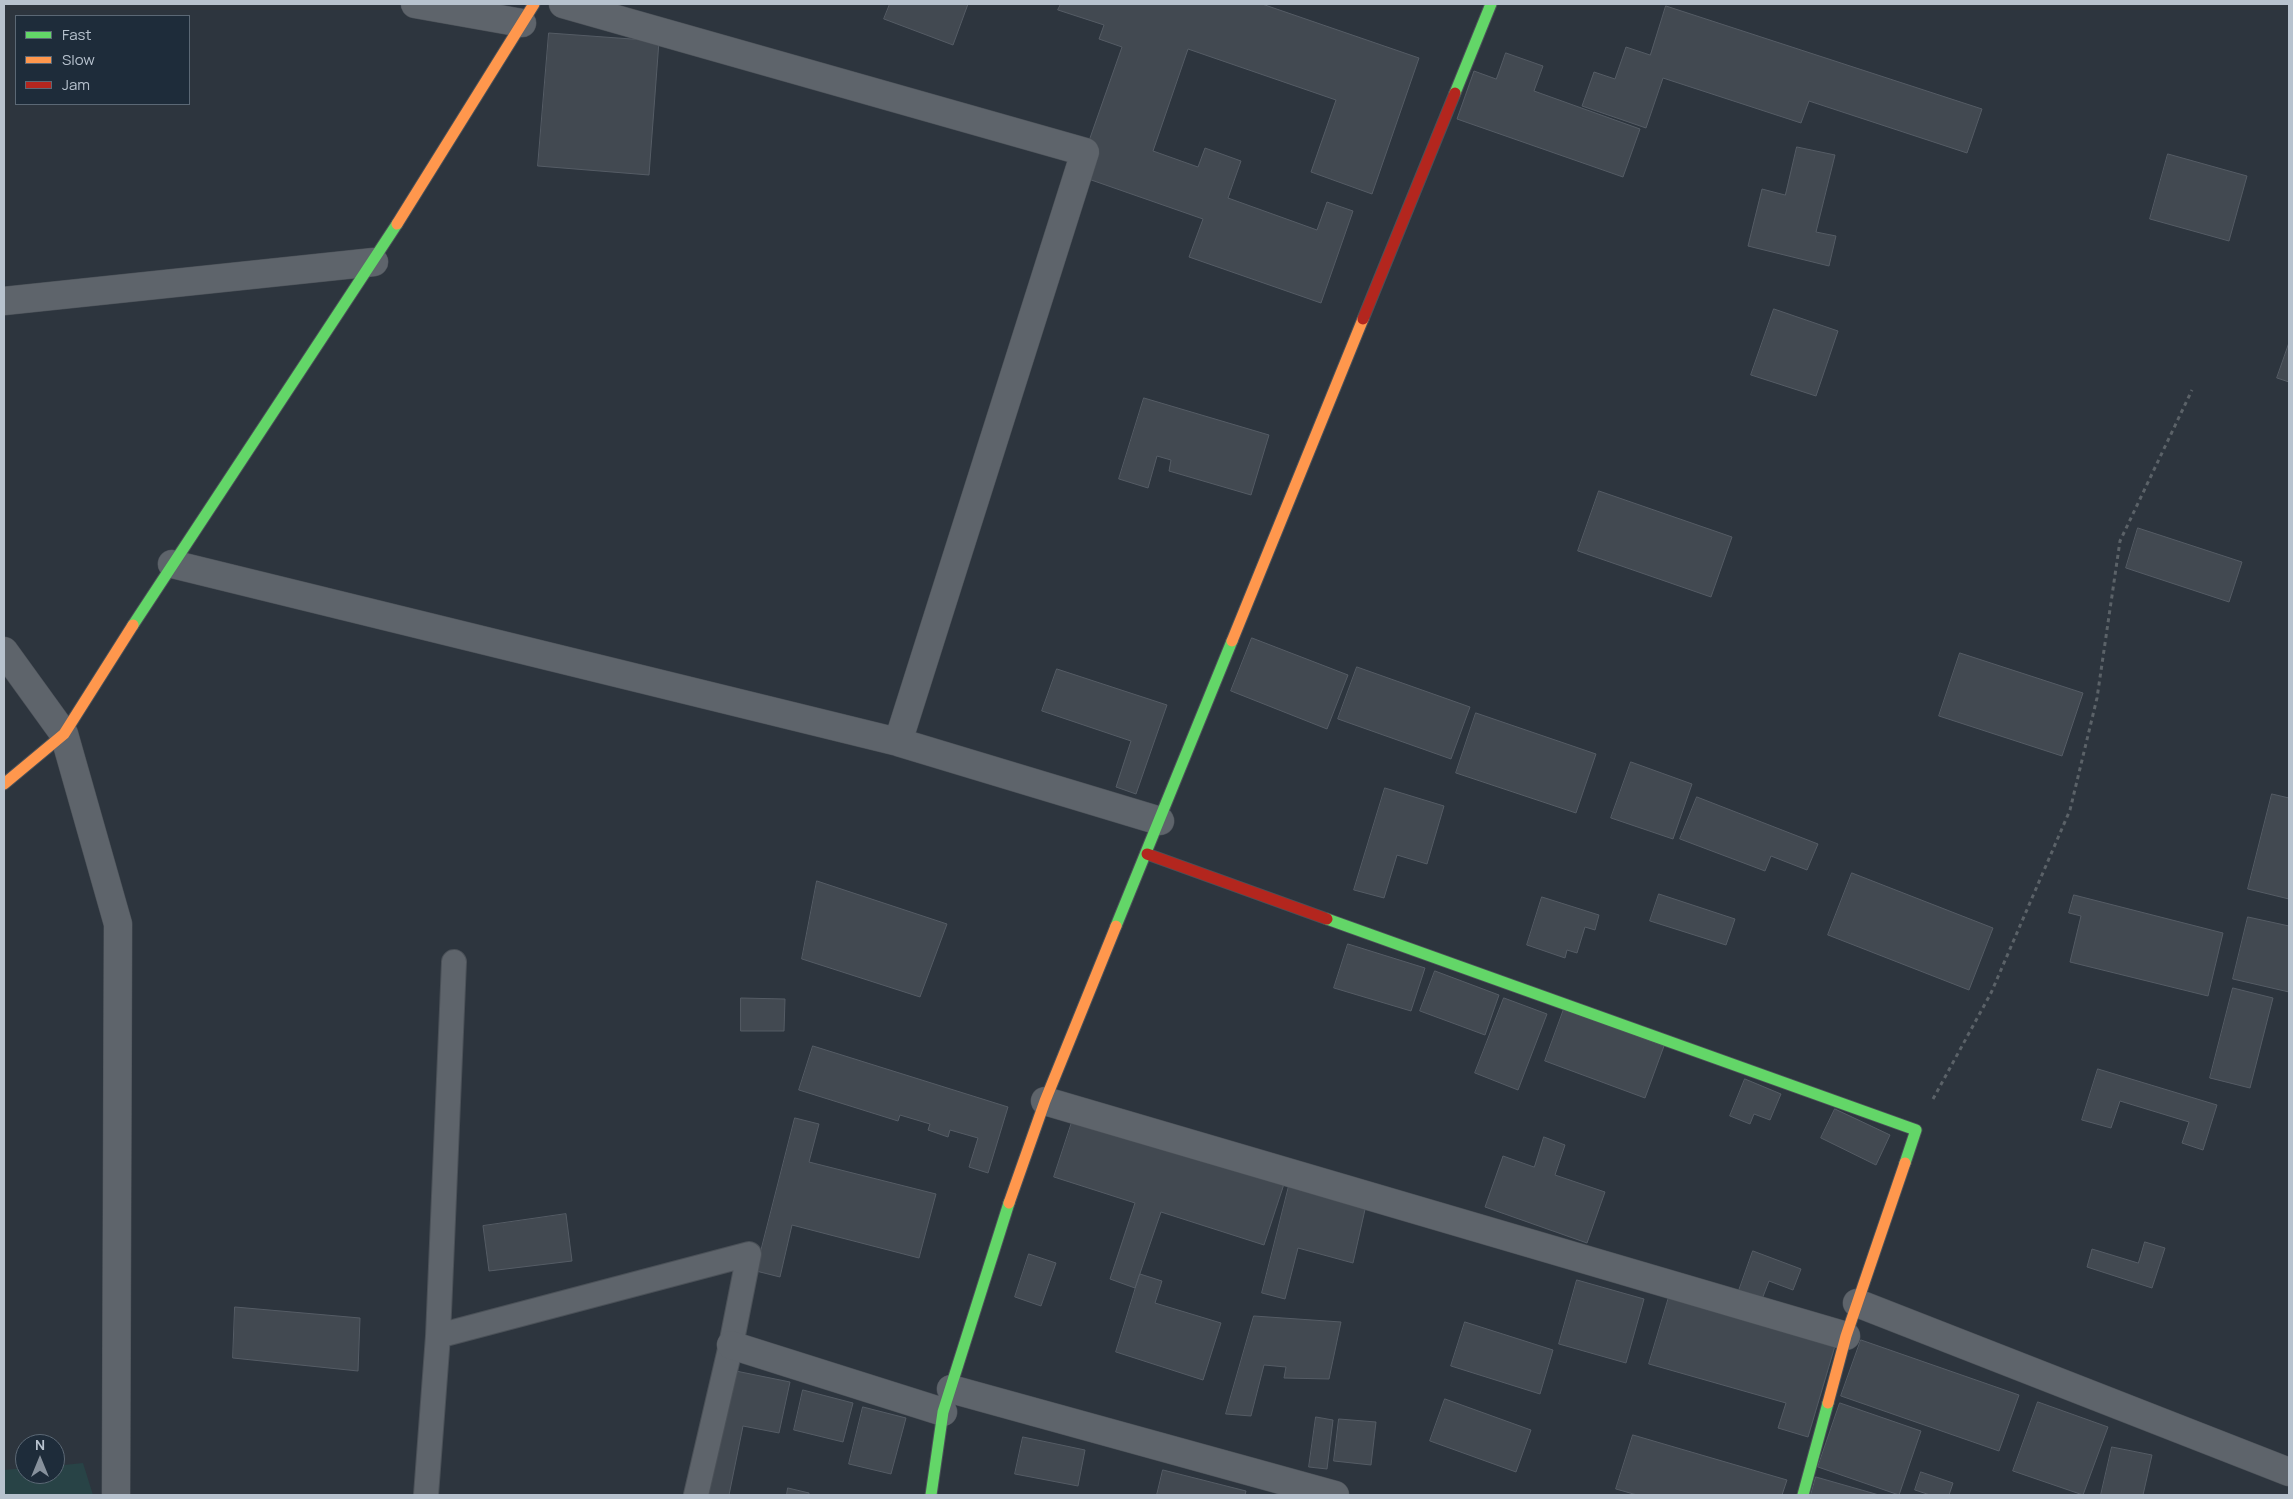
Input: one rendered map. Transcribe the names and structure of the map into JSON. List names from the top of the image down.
{
  "legend": ["Fast", "Slow", "Jam"],
  "north": "top"
}
